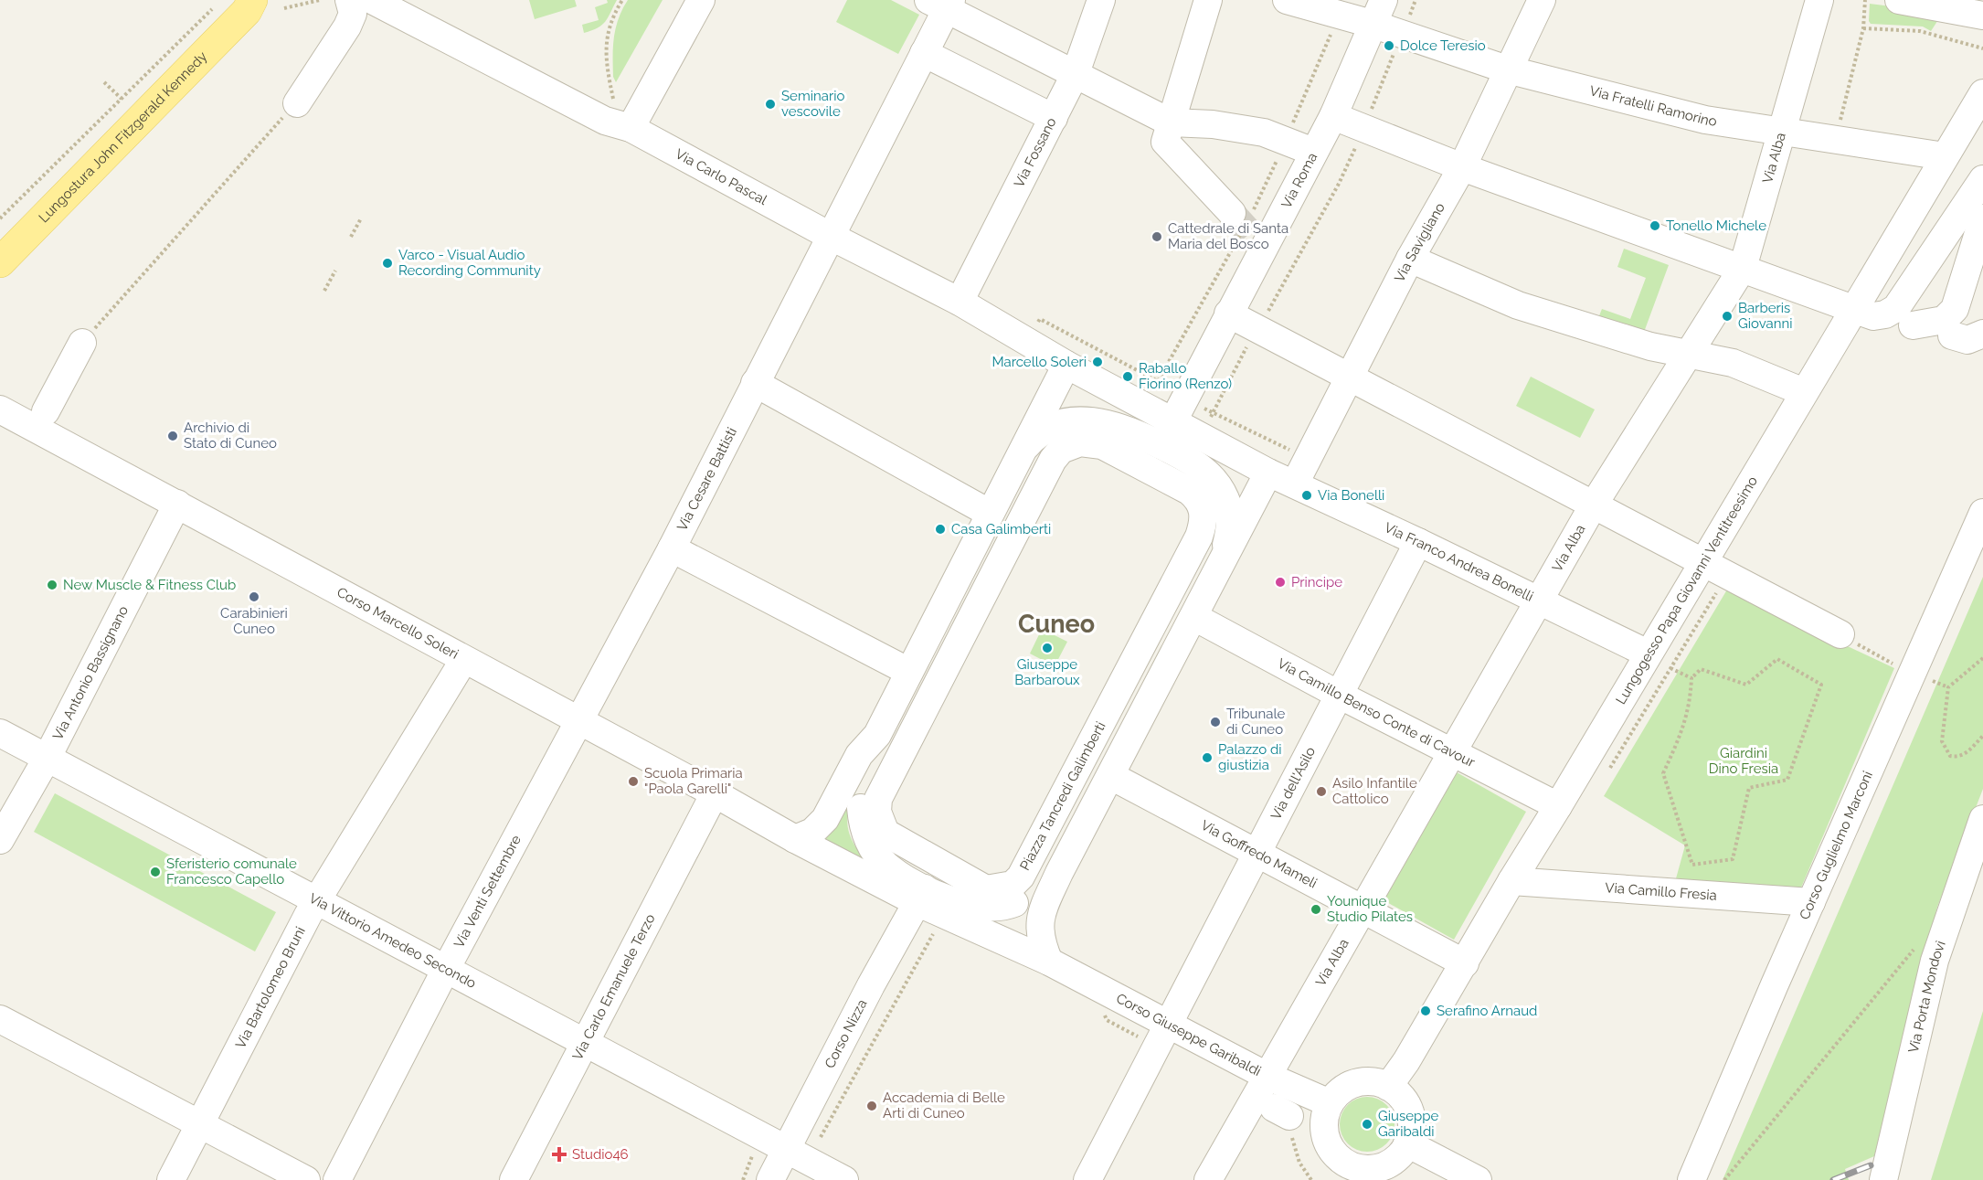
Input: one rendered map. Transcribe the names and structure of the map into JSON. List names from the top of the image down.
{
  "streets": {
    "main road": ["Lungostura John Fitzgerald Kennedy"],
    "street": [
      "Via Fratelli Ramorino",
      "Via Fossano",
      "Via Alba",
      "Via Carlo Pascal",
      "Via Roma",
      "Via Savigliano",
      "Via Cesare Battisti",
      "Via Franco Andrea Bonelli",
      "Lungogesso Papa Giovanni Ventitreesimo",
      "Corso Marcello Soleri",
      "Via Antonio Bassignano",
      "Via Camillo Benso Conte di Cavour",
      "Via dell'Asilo",
      "Piazza Tancredi Galimberti",
      "Corso Guglielmo Marconi",
      "Via Goffredo Mameli",
      "Via Camillo Fresia",
      "Via Venti Settembre",
      "Via Vittorio Amedeo Secondo",
      "Via Carlo Emanuele Terzo",
      "Via Bartolomeo Bruni",
      "Via Porta Mondovì",
      "Corso Nizza",
      "Corso Giuseppe Garibaldi"
    ]
  },
  "crossings": [
    ["Via Fratelli Ramorino", "Via Alba"],
    ["Via Fratelli Ramorino", "Via Roma"],
    ["Via Fratelli Ramorino", "Via Savigliano"],
    ["Via Fratelli Ramorino", "Lungogesso Papa Giovanni Ventitreesimo"],
    ["Via Fossano", "Via Carlo Pascal"],
    ["Via Alba", "Via Franco Andrea Bonelli"],
    ["Via Alba", "Via Camillo Benso Conte di Cavour"],
    ["Via Alba", "Via Goffredo Mameli"],
    ["Via Alba", "Corso Giuseppe Garibaldi"],
    ["Via Carlo Pascal", "Via Cesare Battisti"],
    ["Via Carlo Pascal", "Piazza Tancredi Galimberti"],
    ["Via Roma", "Piazza Tancredi Galimberti"],
    ["Via Savigliano", "Via Franco Andrea Bonelli"],
    ["Via Cesare Battisti", "Corso Marcello Soleri"],
    ["Via Cesare Battisti", "Via Venti Settembre"],
    ["Via Franco Andrea Bonelli", "Lungogesso Papa Giovanni Ventitreesimo"],
    ["Via Franco Andrea Bonelli", "Via dell'Asilo"],
    ["Via Franco Andrea Bonelli", "Piazza Tancredi Galimberti"],
    ["Lungogesso Papa Giovanni Ventitreesimo", "Via Camillo Benso Conte di Cavour"],
    ["Lungogesso Papa Giovanni Ventitreesimo", "Via Goffredo Mameli"],
    ["Lungogesso Papa Giovanni Ventitreesimo", "Via Camillo Fresia"],
    ["Lungogesso Papa Giovanni Ventitreesimo", "Corso Giuseppe Garibaldi"],
    ["Corso Marcello Soleri", "Via Antonio Bassignano"],
    ["Corso Marcello Soleri", "Piazza Tancredi Galimberti"],
    ["Corso Marcello Soleri", "Via Venti Settembre"],
    ["Corso Marcello Soleri", "Via Carlo Emanuele Terzo"],
    ["Corso Marcello Soleri", "Via Bartolomeo Bruni"],
    ["Via Antonio Bassignano", "Via Vittorio Amedeo Secondo"],
    ["Via Camillo Benso Conte di Cavour", "Via dell'Asilo"],
    ["Via Camillo Benso Conte di Cavour", "Piazza Tancredi Galimberti"],
    ["Via dell'Asilo", "Via Goffredo Mameli"],
    ["Via dell'Asilo", "Corso Giuseppe Garibaldi"],
    ["Piazza Tancredi Galimberti", "Via Goffredo Mameli"],
    ["Piazza Tancredi Galimberti", "Corso Nizza"],
    ["Piazza Tancredi Galimberti", "Corso Giuseppe Garibaldi"],
    ["Corso Guglielmo Marconi", "Via Camillo Fresia"],
    ["Via Venti Settembre", "Via Vittorio Amedeo Secondo"],
    ["Via Vittorio Amedeo Secondo", "Via Carlo Emanuele Terzo"],
    ["Via Vittorio Amedeo Secondo", "Via Bartolomeo Bruni"],
    ["Via Vittorio Amedeo Secondo", "Corso Nizza"]
  ],
  "districts": ["Cuneo"],
  "parks": ["Giardini Dino Fresia"],
  "places": {
    "other": [
      "Dolce Teresio",
      "Seminario vescovile",
      "Tonello Michele",
      "Cattedrale di Santa Maria del Bosco",
      "Varco - Visual Audio Recording Community",
      "Barberis Giovanni",
      "Marcello Soleri",
      "Raballo Fiorino (Renzo)",
      "Archivio di Stato di Cuneo",
      "Via Bonelli",
      "Casa Galimberti",
      "Principe",
      "New Muscle & Fitness Club",
      "Carabinieri Cuneo",
      "Giuseppe Barbaroux",
      "Tribunale di Cuneo",
      "Palazzo di giustizia",
      "Scuola Primaria \"Paola Garelli\"",
      "Asilo Infantile Cattolico",
      "Sferisterio comunale Francesco Capello",
      "Younique Studio Pilates",
      "Serafino Arnaud",
      "Accademia di Belle Arti di Cuneo",
      "Giuseppe Garibaldi"
    ],
    "health": ["Studio46"]
  }
}
